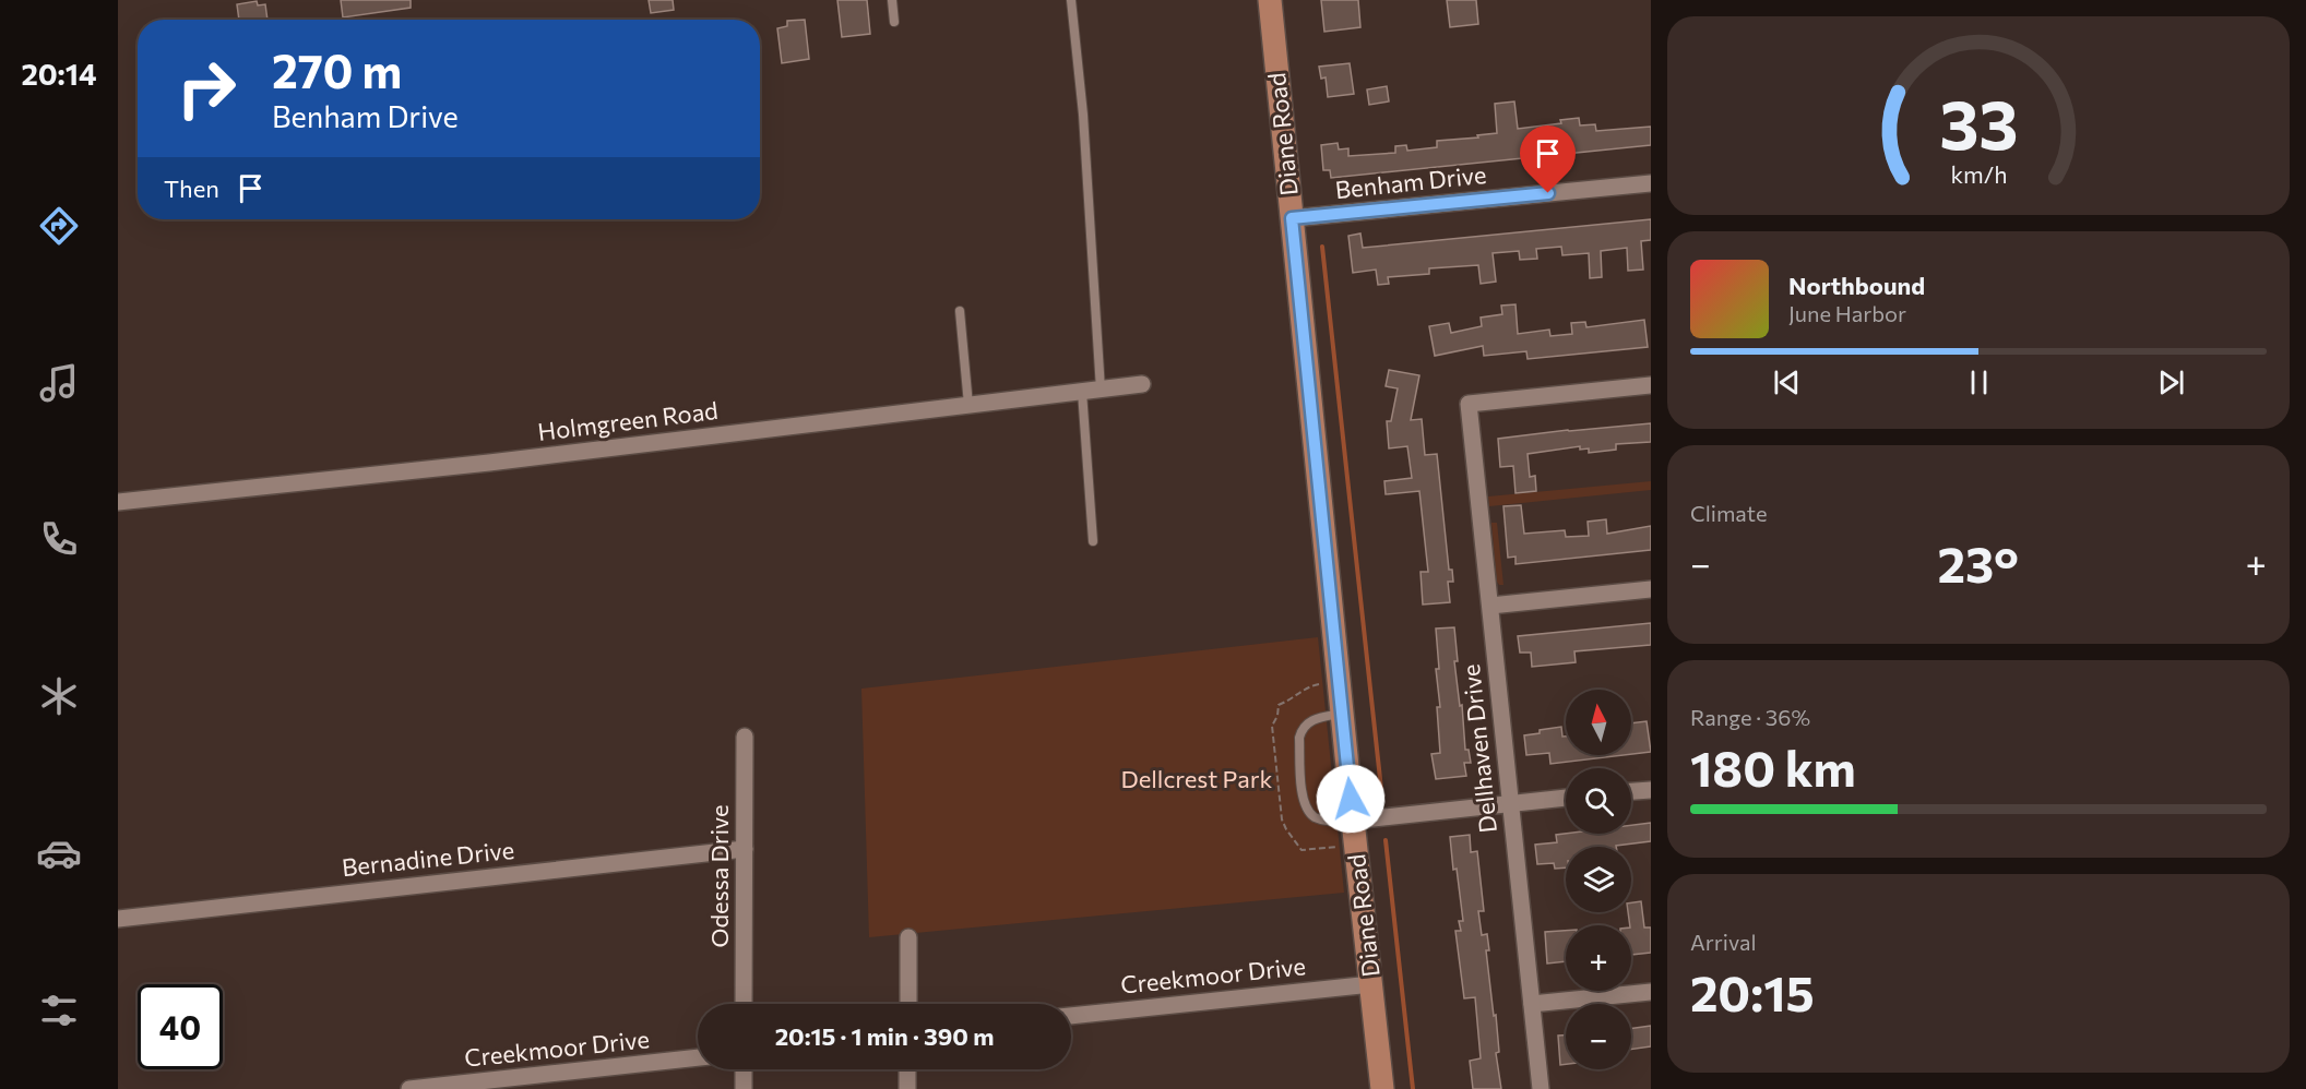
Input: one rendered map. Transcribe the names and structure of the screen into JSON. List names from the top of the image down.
{
  "streets": {
    "street": [
      "Diane Road",
      "Benham Drive",
      "Holmgreen Road",
      "Dellhaven Drive",
      "Bernadine Drive",
      "Odessa Drive",
      "Creekmoor Drive"
    ]
  },
  "crossings": [
    ["Diane Road", "Benham Drive"],
    ["Diane Road", "Creekmoor Drive"],
    ["Bernadine Drive", "Odessa Drive"]
  ],
  "parks": ["Dellcrest Park"],
  "north": "top",
  "page": {
    "tabs": "20:14",
    "turn": ["270 m", "Benham Drive"],
    "then": "Then",
    "song": ["Northbound", "June Harbor"],
    "tile": [
      "Climate",
      ["Range · 36%", "180 km"],
      ["Arrival", "20:15"]
    ],
    "heat": ["−", "23°", "+"],
    "map_buttons": ["+", "−"],
    "limit": "40",
    "trip": "20:15 · 1 min · 390 m",
    "gauge": ["33", "km/h"]
  }
}
